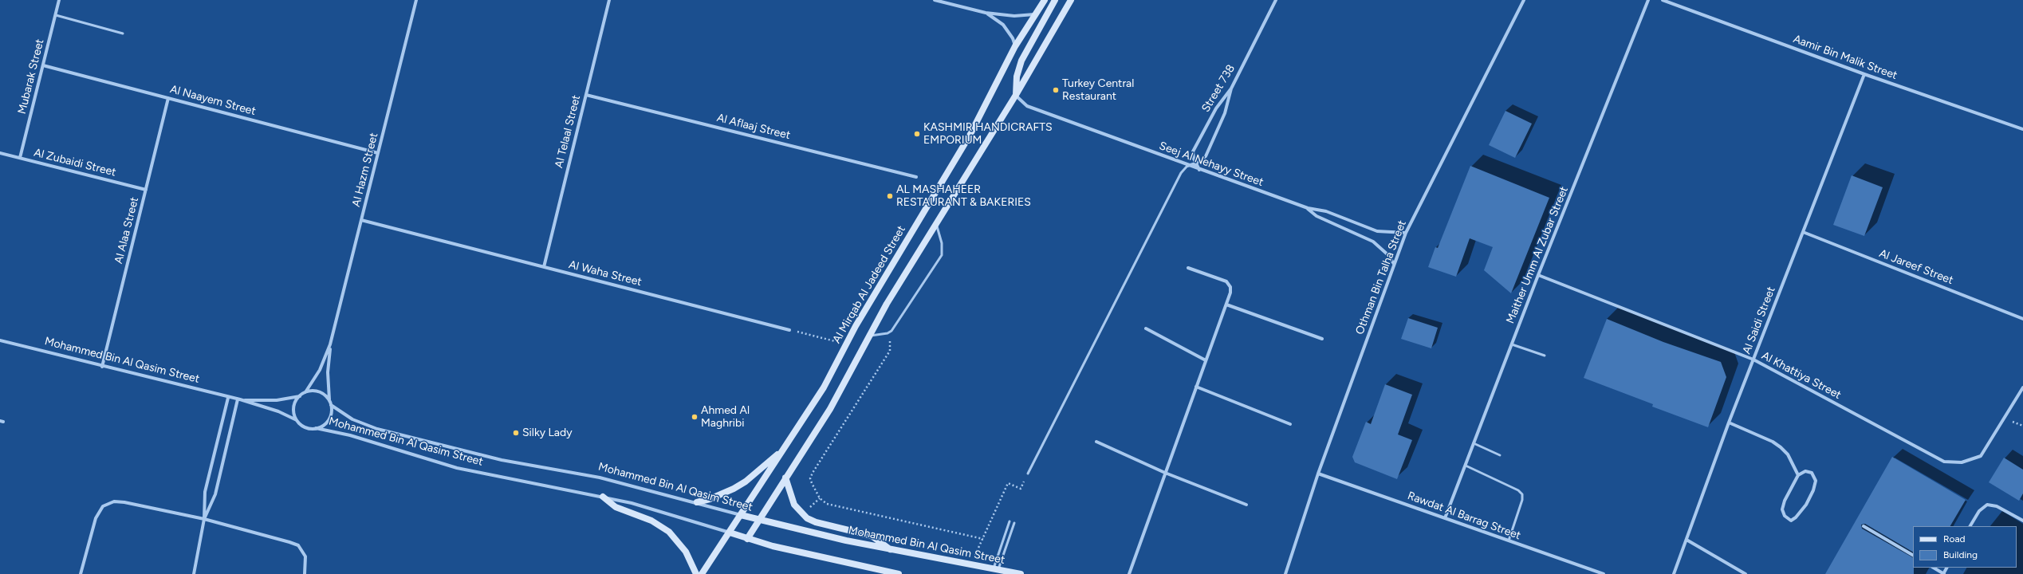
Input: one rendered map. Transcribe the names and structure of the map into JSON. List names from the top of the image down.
{
  "streets": {
    "street": [
      "Aamir Bin Malik Street",
      "Mubarak Street",
      "Street 738",
      "Al Naayem Street",
      "Al Aflaaj Street",
      "Al Telaal Street",
      "Al Zubaidi Street",
      "Seej Al Nehayy Street",
      "Al Hazm Street",
      "Al Alaa Street",
      "Maither Umm Al Zubar Street",
      "Al Jareef Street",
      "Al Waha Street",
      "Othman Bin Talha Street",
      "Al Mirqab Al Jadeed Street",
      "Al Saidi Street",
      "Mohammed Bin Al Qasim Street",
      "Al Khattiya Street",
      "Rawdat Al Barrag Street"
    ]
  },
  "crossings": [
    ["Aamir Bin Malik Street", "Al Saidi Street"],
    ["Mubarak Street", "Al Naayem Street"],
    ["Mubarak Street", "Al Zubaidi Street"],
    ["Street 738", "Seej Al Nehayy Street"],
    ["Al Naayem Street", "Al Hazm Street"],
    ["Al Naayem Street", "Al Alaa Street"],
    ["Al Aflaaj Street", "Al Telaal Street"],
    ["Al Telaal Street", "Al Waha Street"],
    ["Al Zubaidi Street", "Al Alaa Street"],
    ["Seej Al Nehayy Street", "Othman Bin Talha Street"],
    ["Al Hazm Street", "Al Waha Street"],
    ["Al Hazm Street", "Mohammed Bin Al Qasim Street"],
    ["Al Alaa Street", "Mohammed Bin Al Qasim Street"],
    ["Maither Umm Al Zubar Street", "Al Khattiya Street"],
    ["Maither Umm Al Zubar Street", "Rawdat Al Barrag Street"],
    ["Al Jareef Street", "Al Saidi Street"],
    ["Othman Bin Talha Street", "Rawdat Al Barrag Street"],
    ["Al Mirqab Al Jadeed Street", "Mohammed Bin Al Qasim Street"],
    ["Al Saidi Street", "Al Khattiya Street"]
  ],
  "places": [
    "Turkey Central Restaurant",
    "KASHMIR HANDICRAFTS EMPORIUM",
    "AL MASHAHEER RESTAURANT & BAKERIES",
    "Ahmed Al Maghribi",
    "Silky Lady"
  ],
  "legend": ["Road", "Building"]
}
